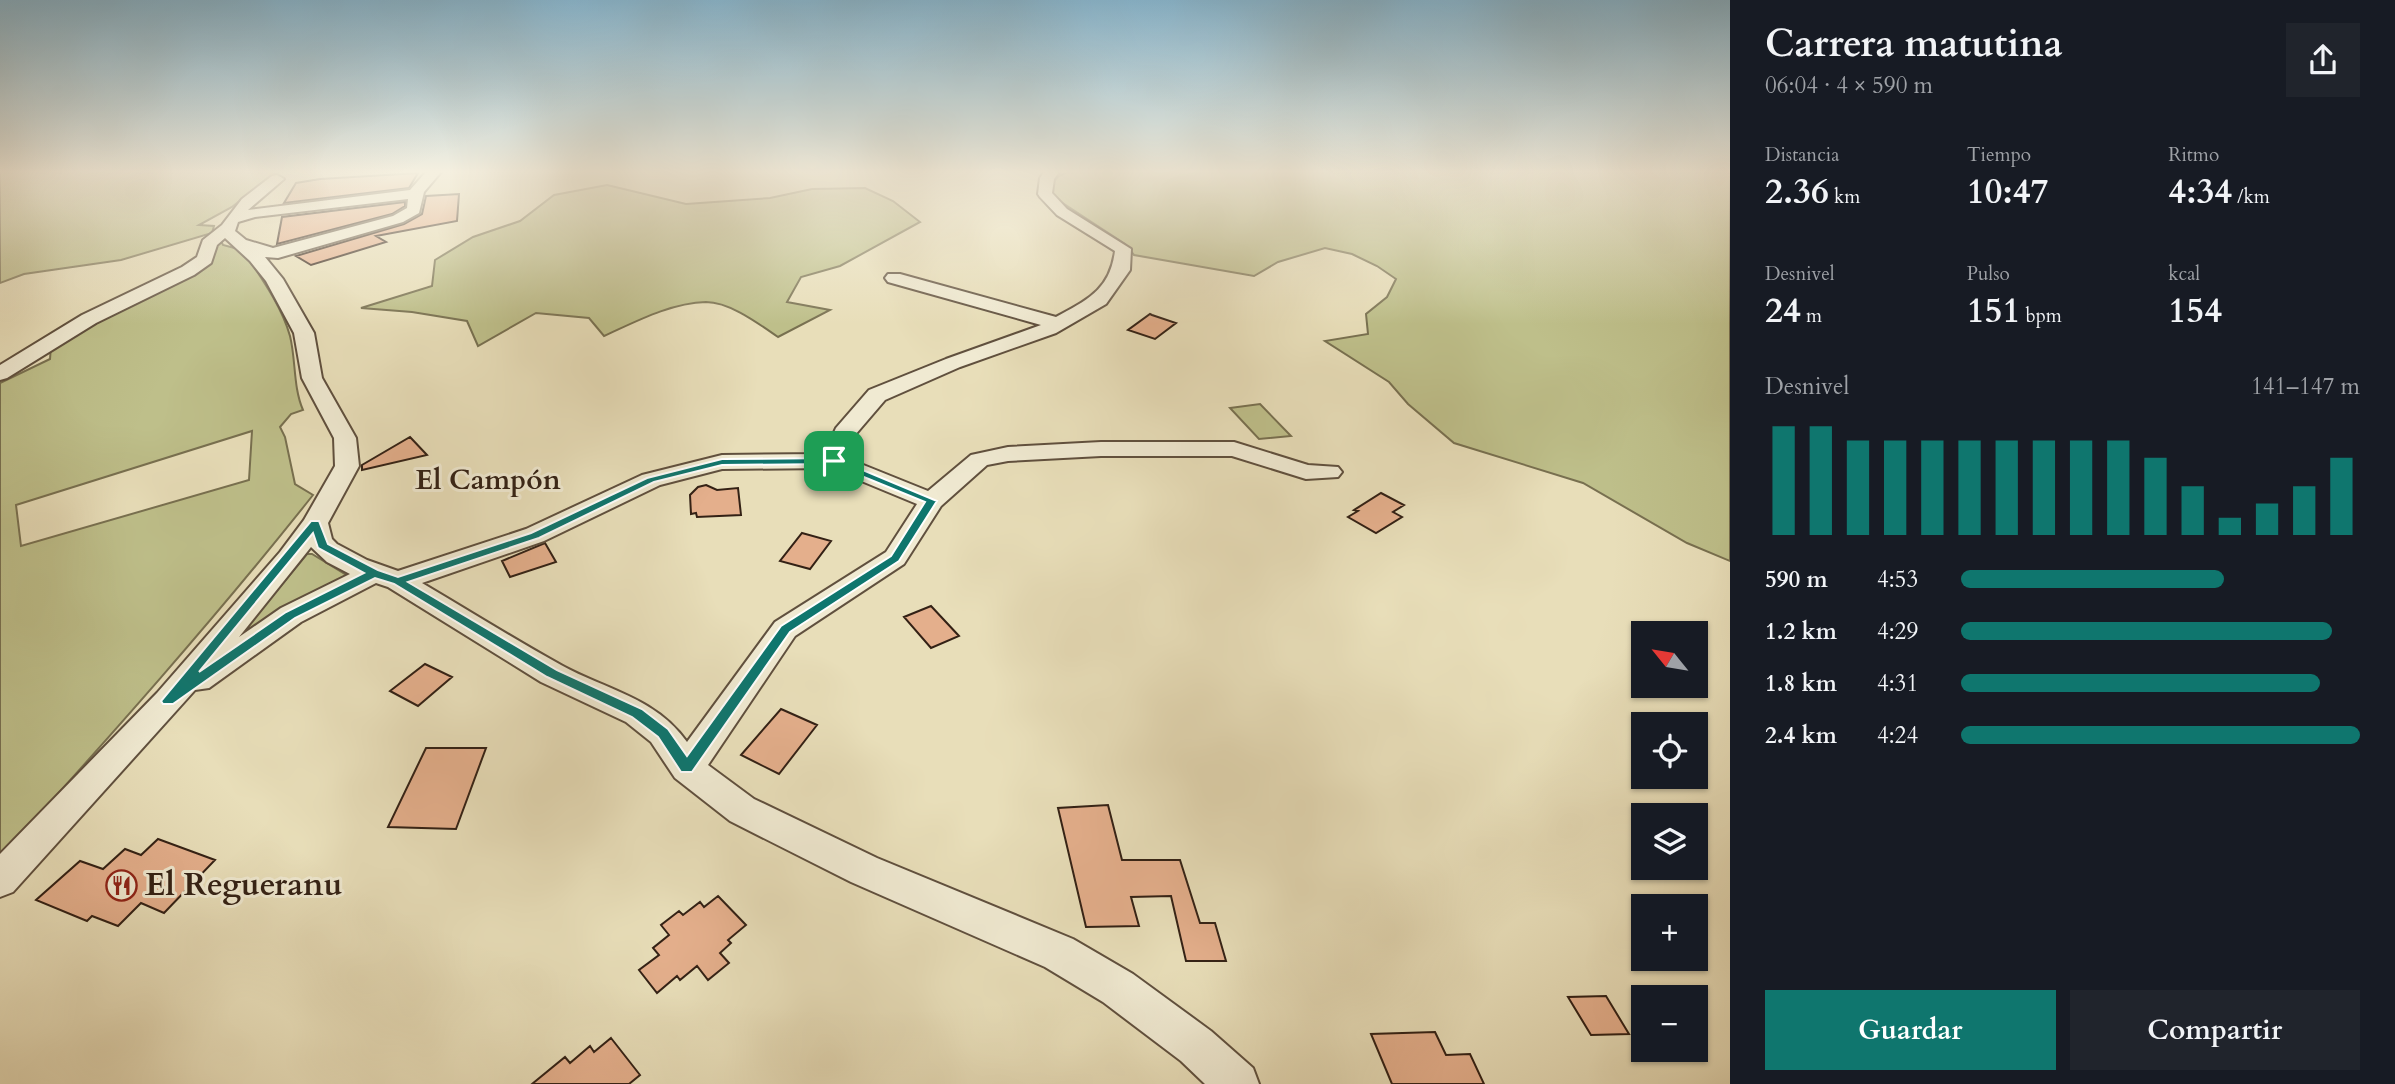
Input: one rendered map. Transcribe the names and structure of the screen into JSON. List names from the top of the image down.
{
  "districts": ["El Campón"],
  "places": {
    "restaurant": ["El Regueranu"]
  },
  "north": "top left",
  "page": {
    "heading": ["Carrera matutina", "06:04 · 4 × 590 m"],
    "stats": [
      ["Distancia", "2.36 km"],
      ["Tiempo", "10:47"],
      ["Ritmo", "4:34 /km"],
      ["Desnivel", "24 m"],
      ["Pulso", "151 bpm"],
      ["kcal", "154"]
    ],
    "chart": ["Desnivel", "141–147 m"],
    "list": [
      {
        "name": "590 m",
        "note": "4:53"
      },
      {
        "name": "1.2 km",
        "note": "4:29"
      },
      {
        "name": "1.8 km",
        "note": "4:31"
      },
      {
        "name": "2.4 km",
        "note": "4:24"
      }
    ],
    "map_buttons": ["+", "−"],
    "buttons": ["Guardar", "Compartir"]
  }
}
